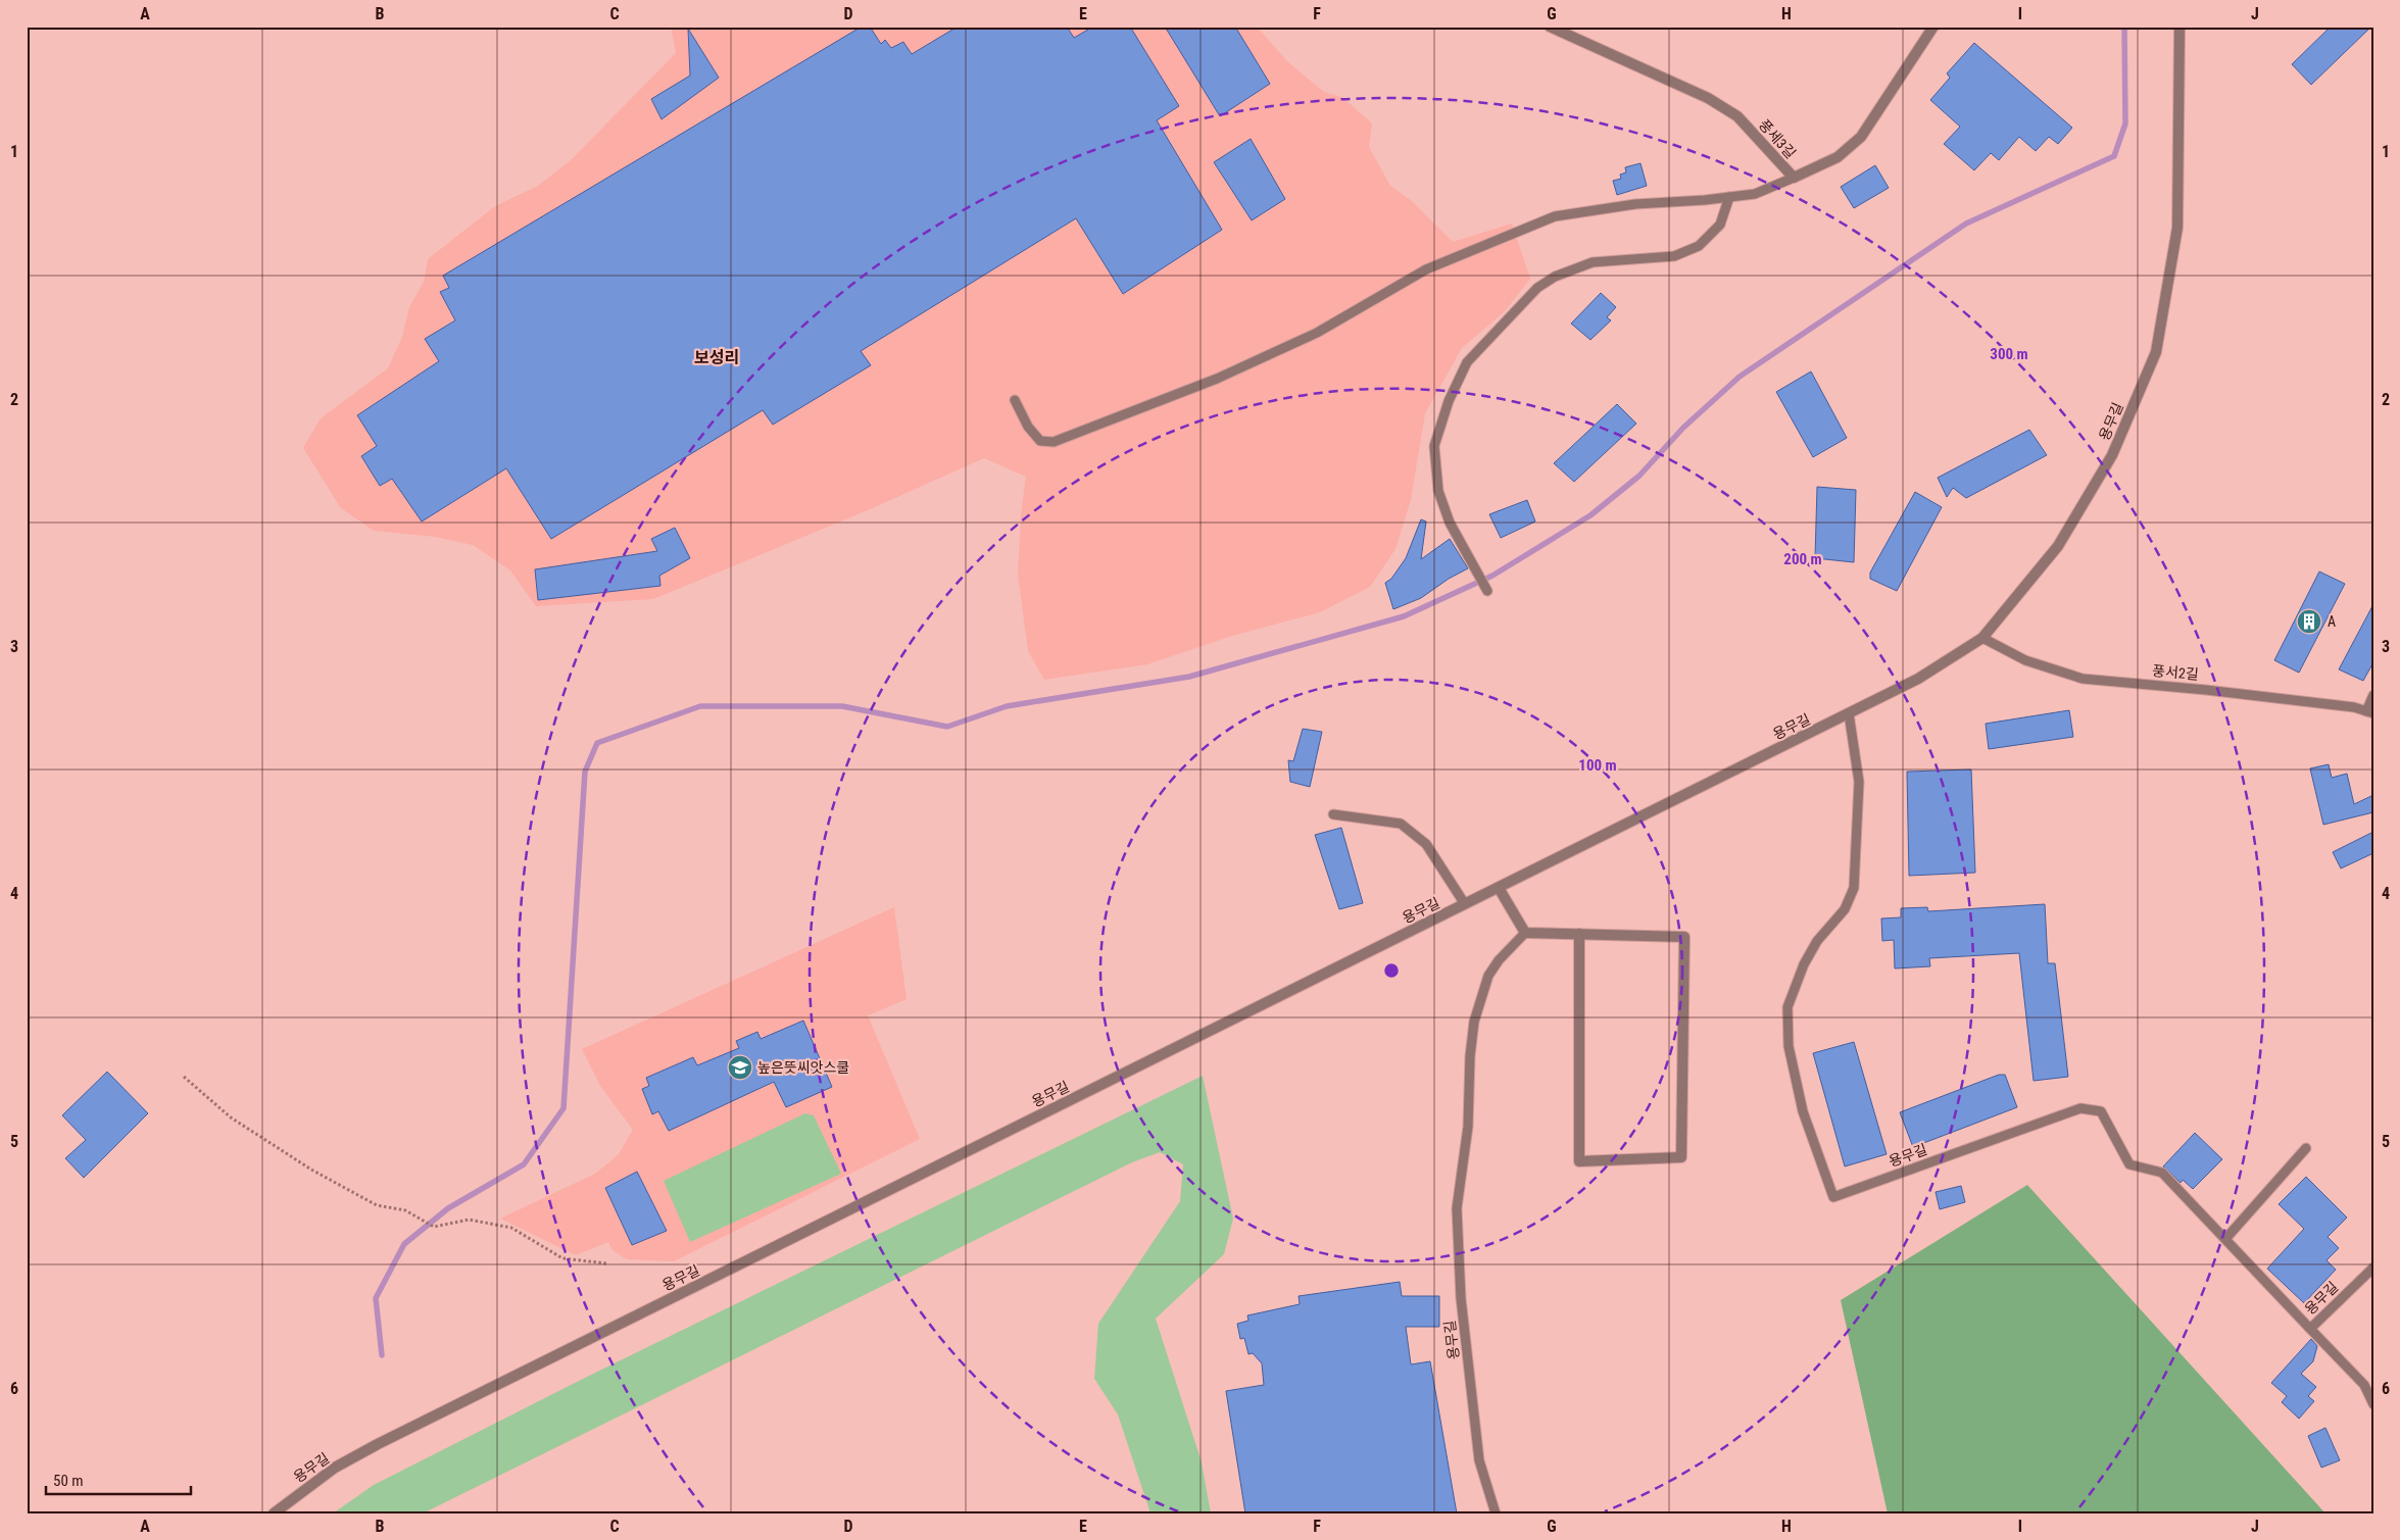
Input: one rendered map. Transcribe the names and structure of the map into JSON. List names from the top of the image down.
{
  "streets": {
    "street": ["풍세3길", "용무길"],
    "lane": ["풍서2길"]
  },
  "crossings": [
    ["용무길", "풍서2길"]
  ],
  "districts": ["보성리"],
  "places": {
    "building": ["A"],
    "school or university": ["높은뜻씨앗스쿨"]
  },
  "scale_bar": "50 m",
  "grid": {
    "columns": [
      "A",
      "B",
      "C",
      "D",
      "E",
      "F",
      "G",
      "H",
      "I",
      "J"
    ],
    "rows": [
      "1",
      "2",
      "3",
      "4",
      "5",
      "6"
    ]
  },
  "rings": ["300 m", "200 m", "100 m"]
}
